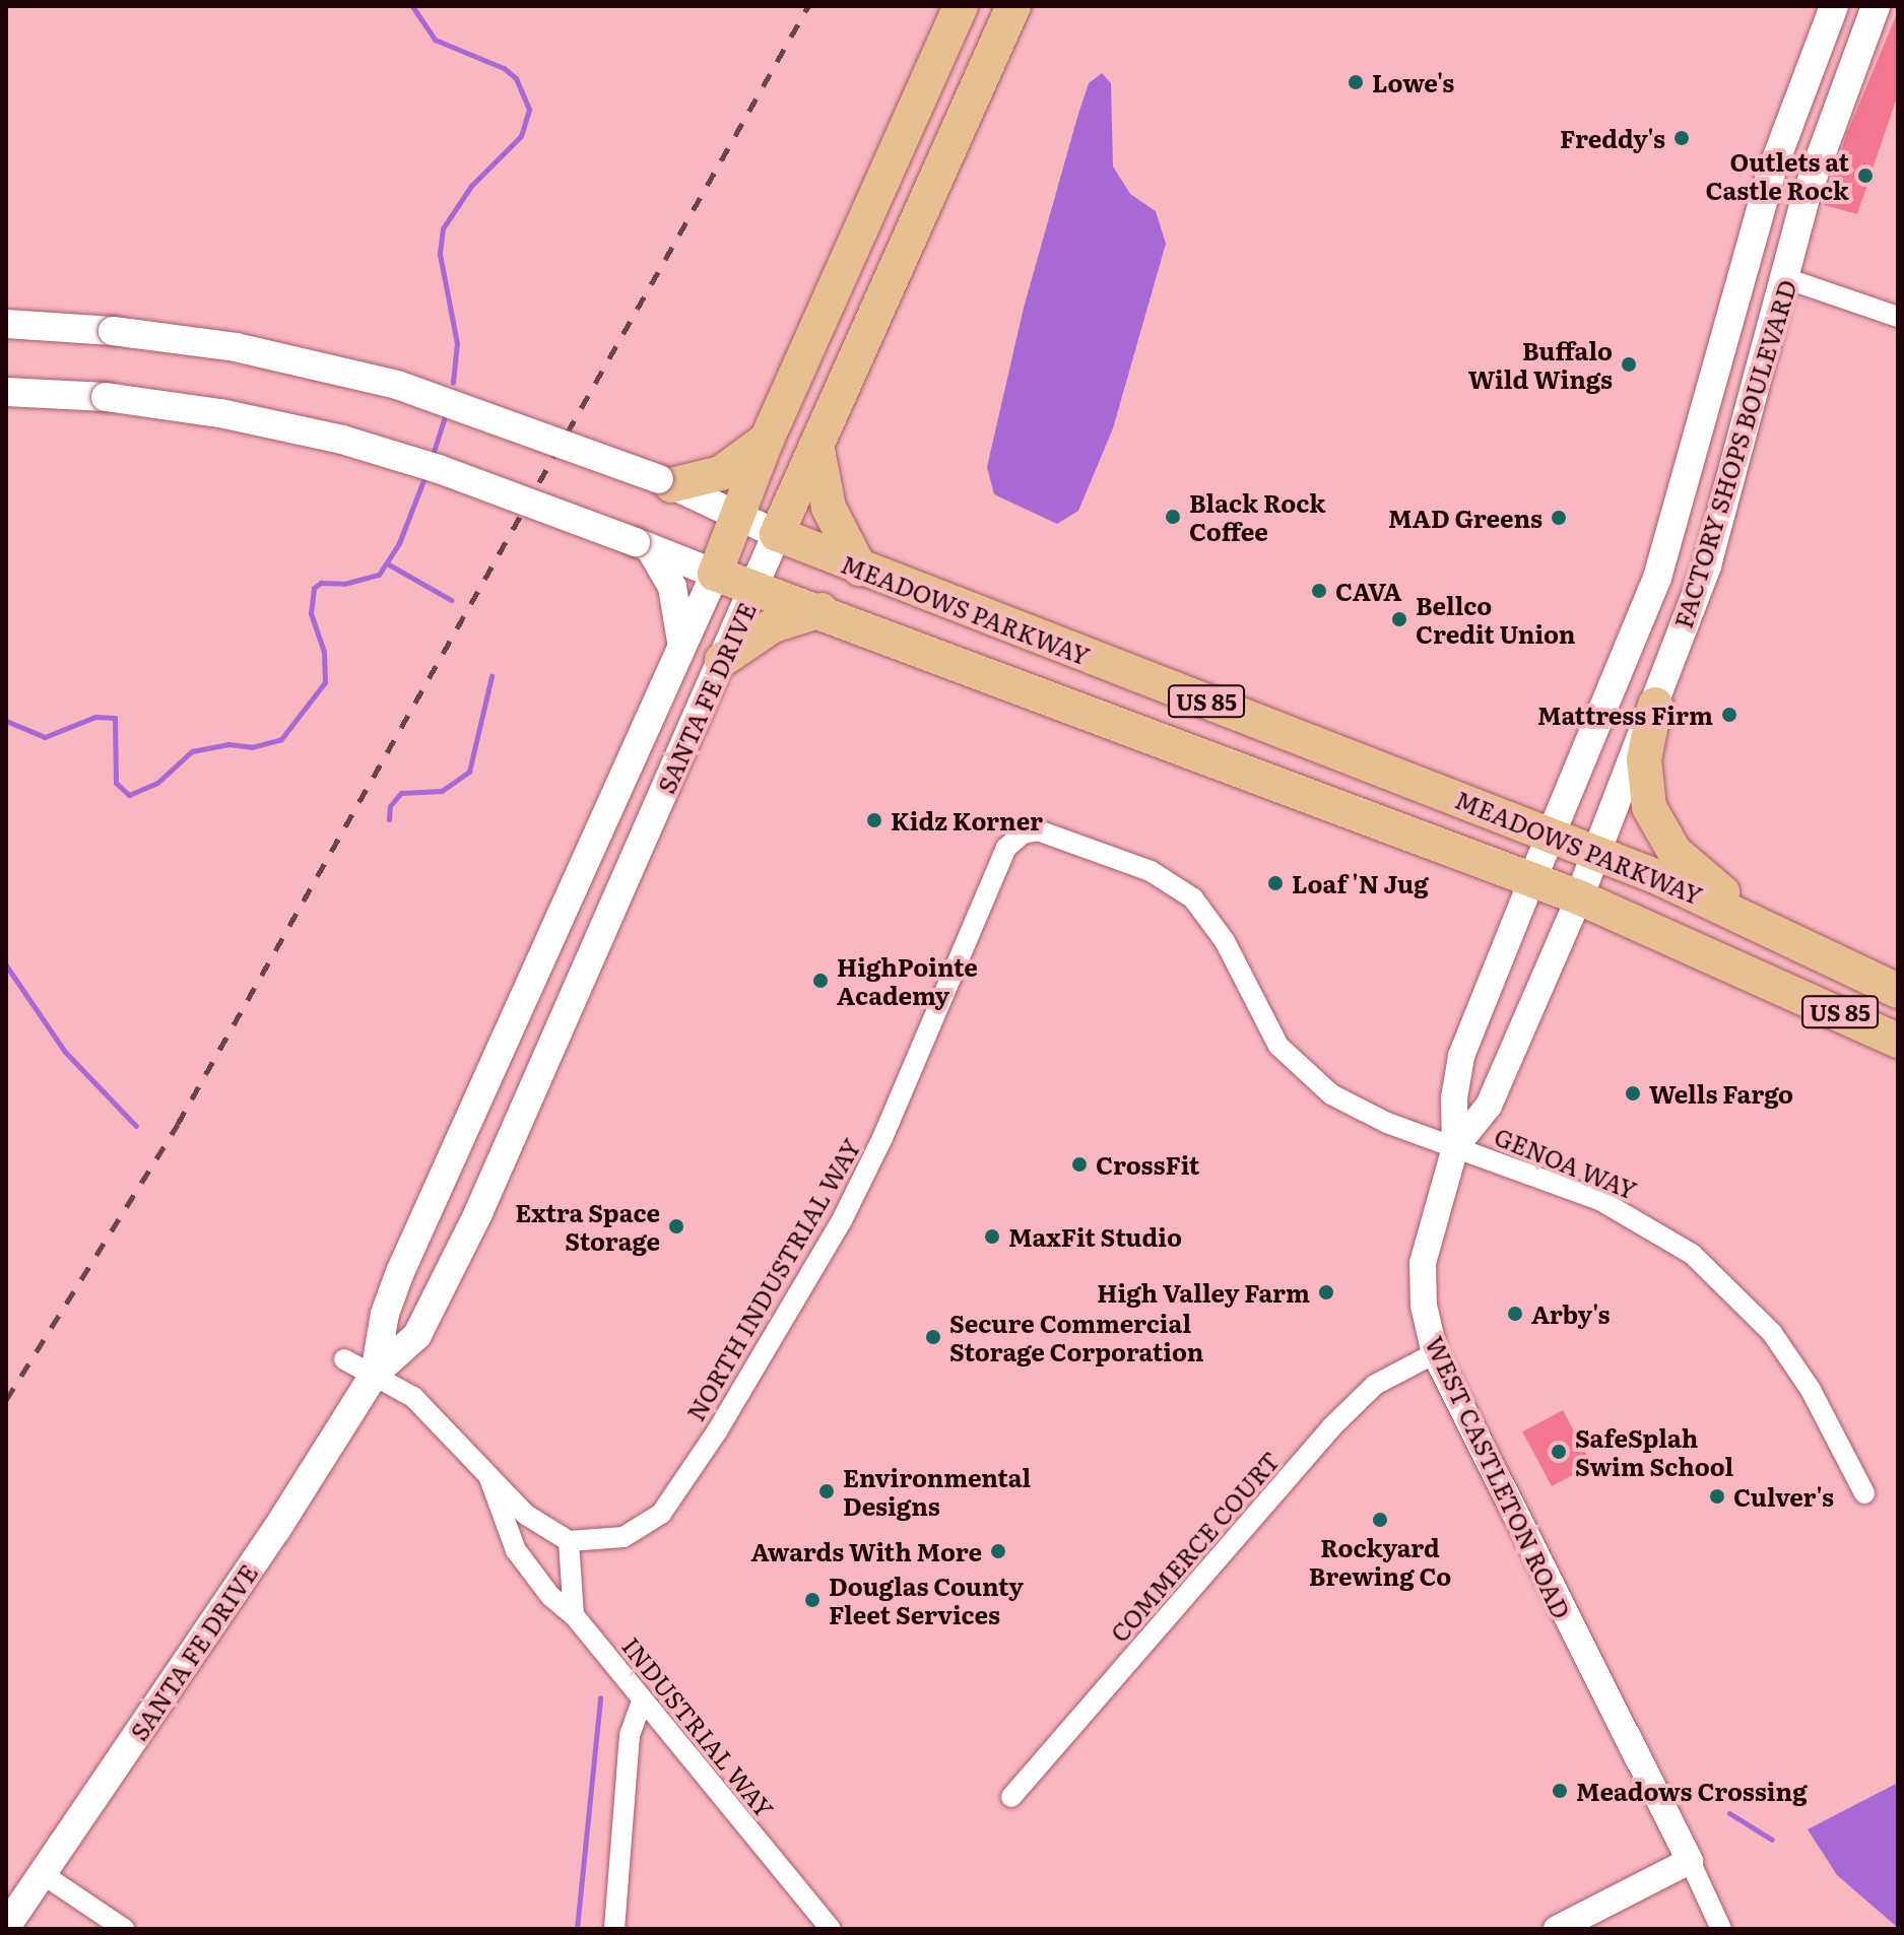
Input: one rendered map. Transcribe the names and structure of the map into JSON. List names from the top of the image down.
{
  "streets": {
    "highway": ["MEADOWS PARKWAY", "SANTA FE DRIVE", "US 85"],
    "main road": ["FACTORY SHOPS BOULEVARD"],
    "street": [
      "GENOA WAY",
      "NORTH INDUSTRIAL WAY",
      "WEST CASTLETON ROAD",
      "COMMERCE COURT",
      "INDUSTRIAL WAY"
    ]
  },
  "crossings": [
    ["FACTORY SHOPS BOULEVARD", "MEADOWS PARKWAY"],
    ["MEADOWS PARKWAY", "SANTA FE DRIVE"],
    ["GENOA WAY", "NORTH INDUSTRIAL WAY"],
    ["GENOA WAY", "WEST CASTLETON ROAD"],
    ["NORTH INDUSTRIAL WAY", "WEST CASTLETON ROAD"],
    ["WEST CASTLETON ROAD", "COMMERCE COURT"]
  ],
  "places": [
    "Lowe's",
    "Freddy's",
    "Outlets at Castle Rock",
    "Buffalo Wild Wings",
    "Black Rock Coffee",
    "MAD Greens",
    "CAVA",
    "Bellco Credit Union",
    "Mattress Firm",
    "Kidz Korner",
    "Loaf 'N Jug",
    "HighPointe Academy",
    "Wells Fargo",
    "CrossFit",
    "Extra Space Storage",
    "MaxFit Studio",
    "High Valley Farm",
    "Arby's",
    "Secure Commercial Storage Corporation",
    "SafeSplah Swim School",
    "Environmental Designs",
    "Culver's",
    "Rockyard Brewing Co",
    "Awards With More",
    "Douglas County Fleet Services",
    "Meadows Crossing"
  ]
}
